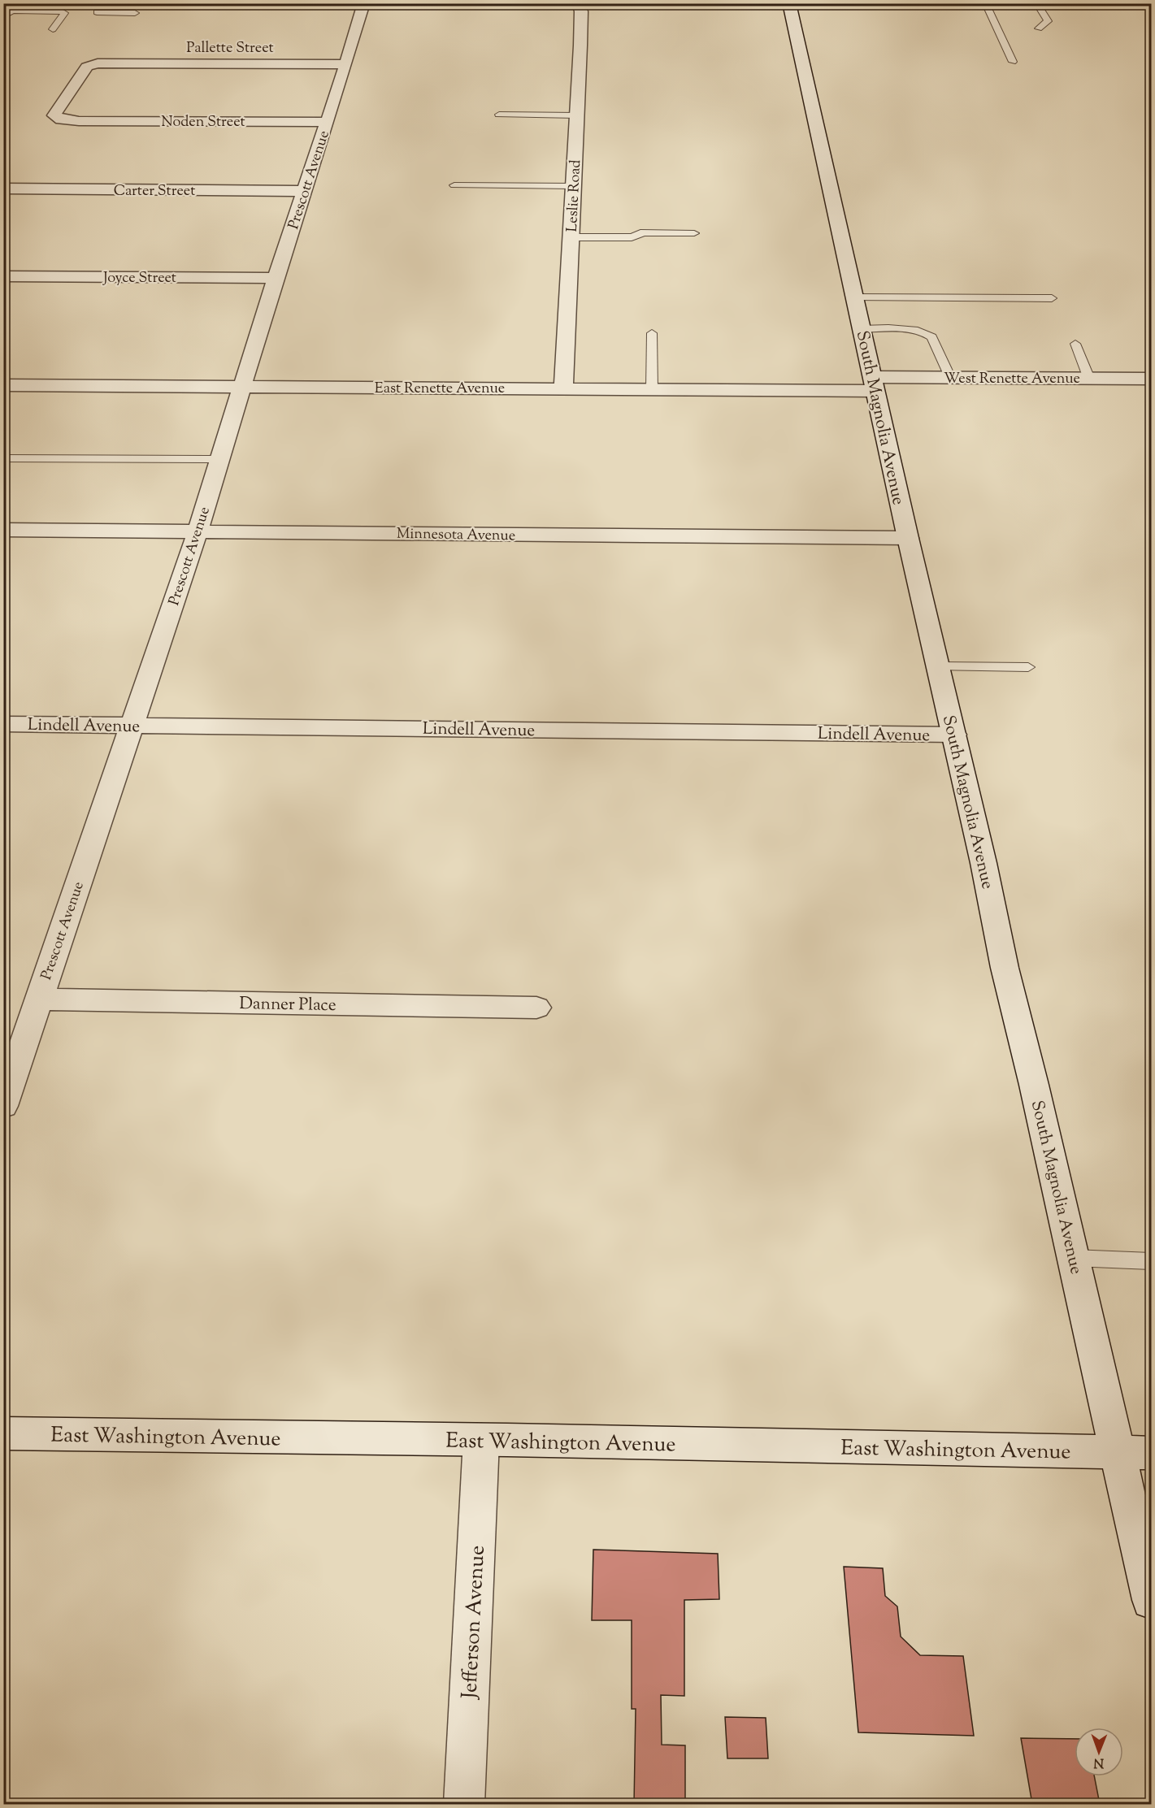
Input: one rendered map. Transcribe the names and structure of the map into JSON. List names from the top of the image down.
{
  "streets": {
    "street": [
      "Pallette Street",
      "Noden Street",
      "Prescott Avenue",
      "Carter Street",
      "Leslie Road",
      "Joyce Street",
      "West Renette Avenue",
      "East Renette Avenue",
      "South Magnolia Avenue",
      "Minnesota Avenue",
      "Lindell Avenue",
      "Danner Place",
      "East Washington Avenue",
      "Jefferson Avenue"
    ]
  },
  "crossings": [
    ["Pallette Street", "Noden Street"],
    ["Pallette Street", "Prescott Avenue"],
    ["Noden Street", "Prescott Avenue"],
    ["Prescott Avenue", "Carter Street"],
    ["Prescott Avenue", "Joyce Street"],
    ["Prescott Avenue", "East Renette Avenue"],
    ["Prescott Avenue", "Minnesota Avenue"],
    ["Prescott Avenue", "Lindell Avenue"],
    ["Prescott Avenue", "Danner Place"],
    ["Leslie Road", "East Renette Avenue"],
    ["West Renette Avenue", "East Renette Avenue"],
    ["West Renette Avenue", "South Magnolia Avenue"],
    ["East Renette Avenue", "South Magnolia Avenue"],
    ["South Magnolia Avenue", "Minnesota Avenue"],
    ["South Magnolia Avenue", "Lindell Avenue"],
    ["South Magnolia Avenue", "East Washington Avenue"],
    ["East Washington Avenue", "Jefferson Avenue"]
  ],
  "north": "bottom"
}
